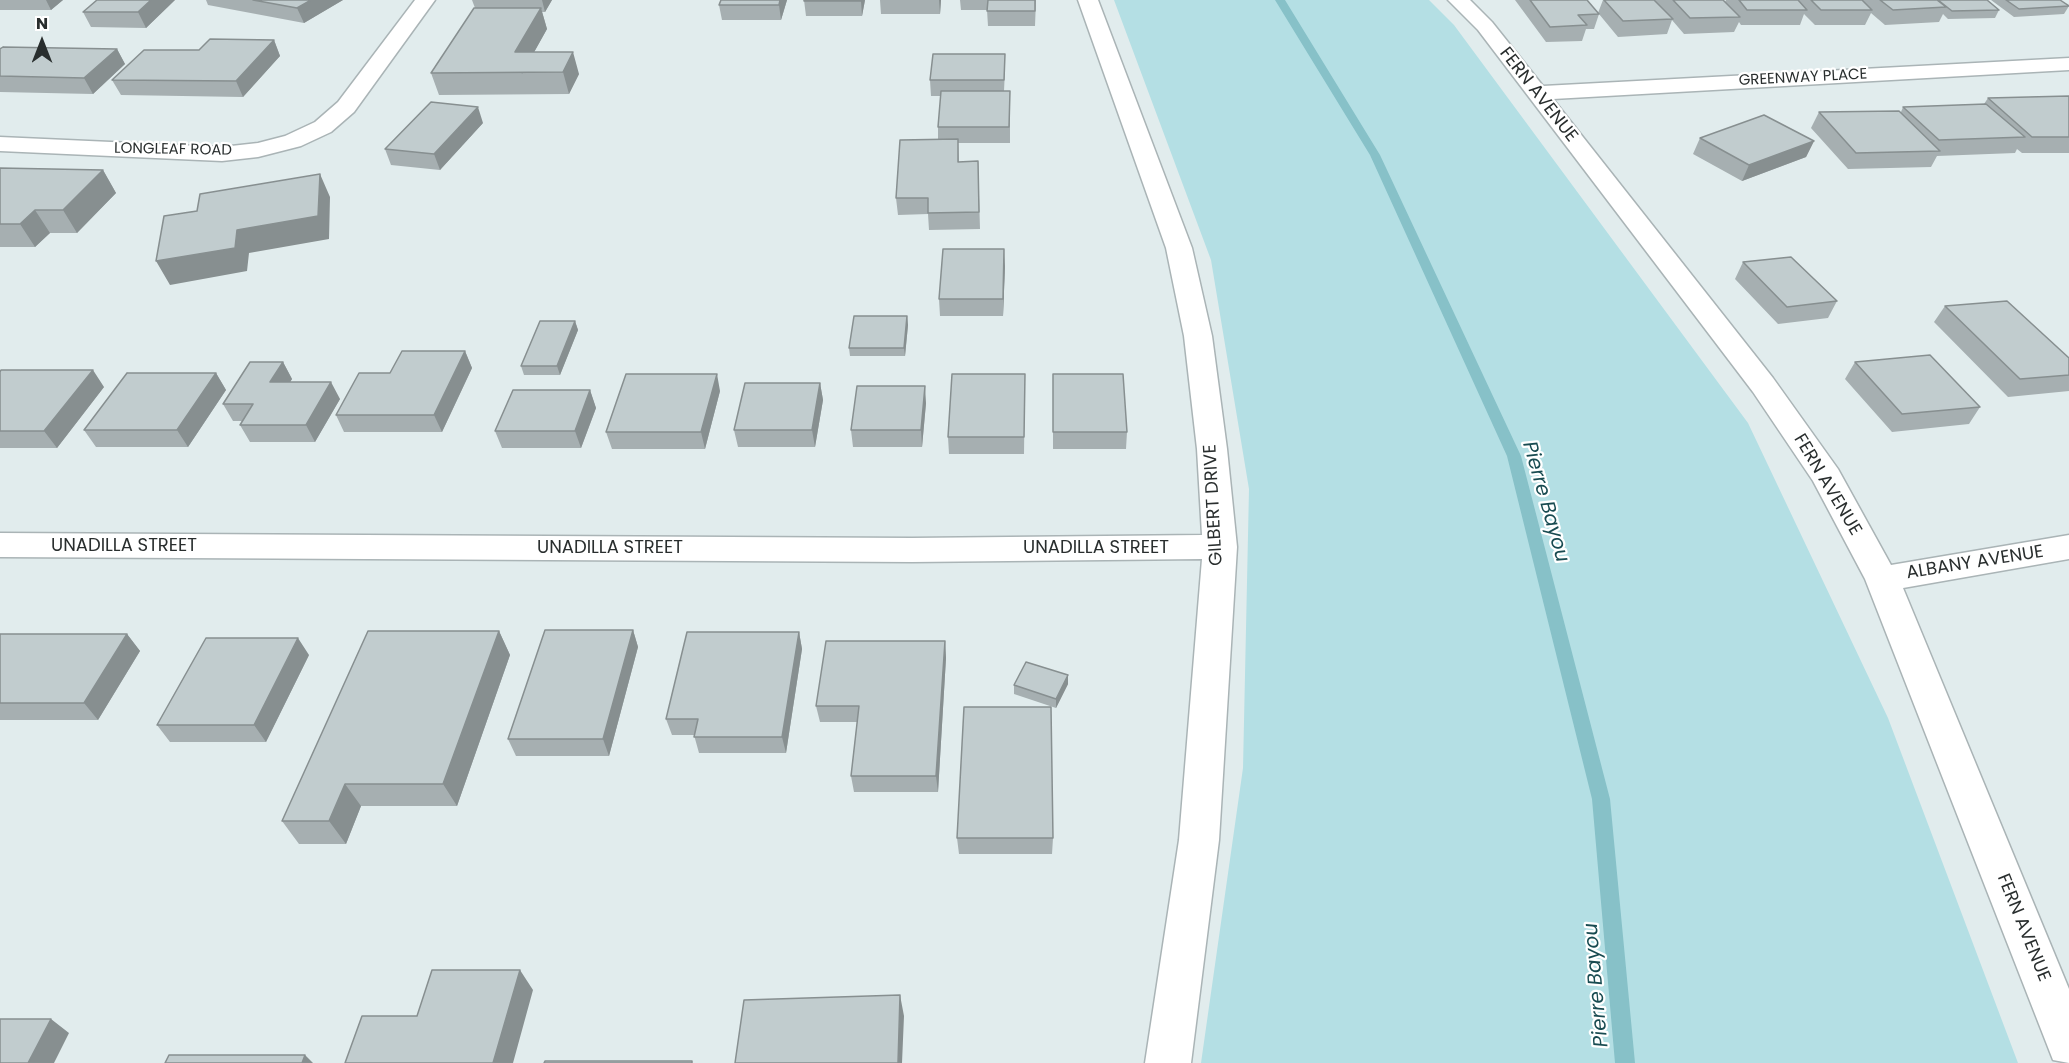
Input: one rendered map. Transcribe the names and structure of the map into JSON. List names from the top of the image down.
{
  "streets": {
    "street": [
      "GREENWAY PLACE",
      "FERN AVENUE",
      "LONGLEAF ROAD",
      "GILBERT DRIVE",
      "UNADILLA STREET",
      "ALBANY AVENUE"
    ]
  },
  "crossings": [
    ["GREENWAY PLACE", "FERN AVENUE"],
    ["FERN AVENUE", "ALBANY AVENUE"],
    ["GILBERT DRIVE", "UNADILLA STREET"]
  ],
  "water": ["Pierre Bayou"],
  "north": "top"
}
